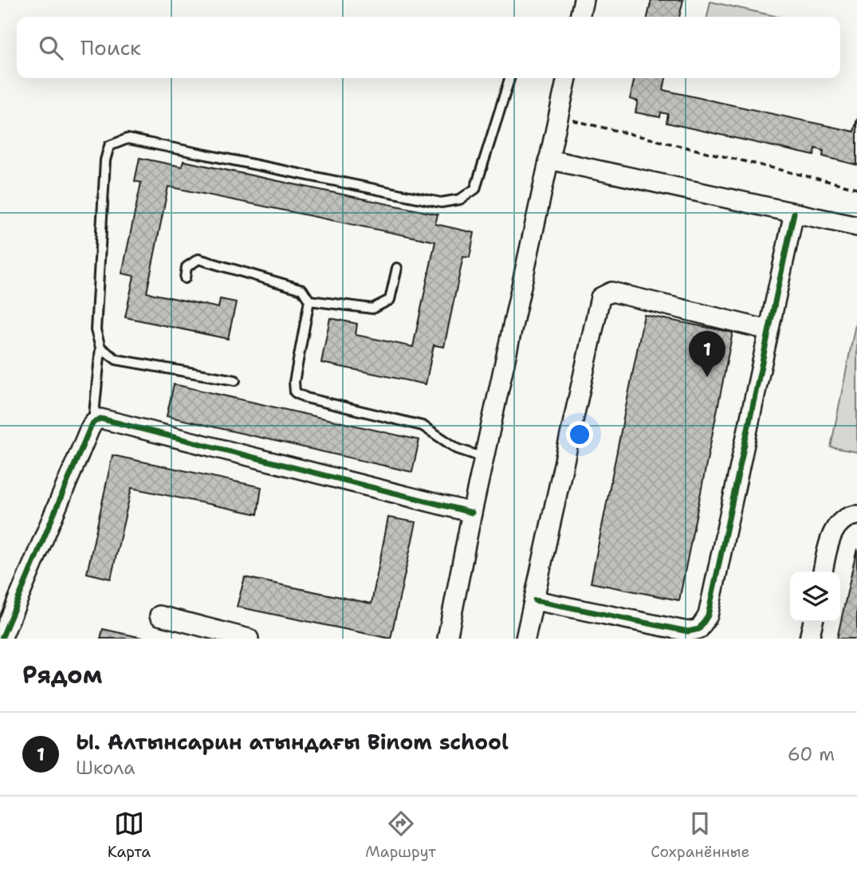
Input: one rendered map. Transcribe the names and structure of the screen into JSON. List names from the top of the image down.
{
  "page": {
    "search": "Поиск",
    "pins": "1",
    "heading": "Рядом",
    "list": [
      {
        "mark": "1",
        "name": "Ы. Алтынсарин атындағы Binom school",
        "note": "Школа",
        "value": "60 m"
      }
    ],
    "nav": ["Карта", "Маршрут", "Сохранённые"]
  }
}
